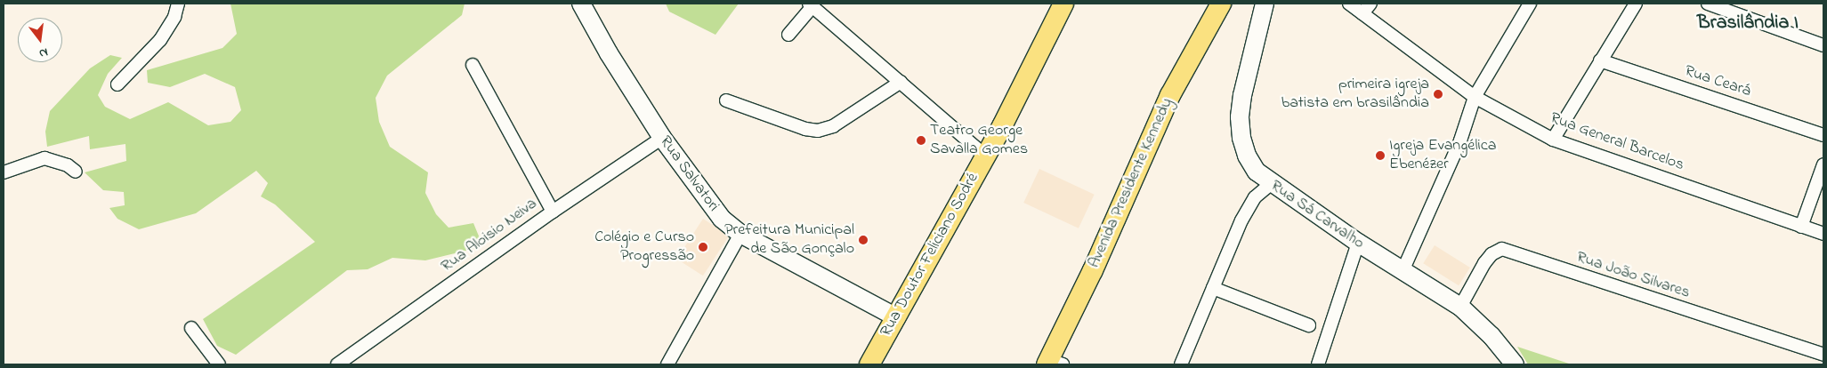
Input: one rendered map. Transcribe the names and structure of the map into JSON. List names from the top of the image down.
{
  "streets": {
    "main road": [
      "Rua Salvatori",
      "Avenida Presidente Kennedy",
      "Rua Sá Carvalho",
      "Rua Doutor Feliciano Sodré"
    ],
    "street": [
      "Rua Ceará",
      "Rua General Barcelos",
      "Rua Aloisio Neiva",
      "Rua João Silvares"
    ]
  },
  "crossings": [
    ["Rua Salvatori", "Rua Aloisio Neiva"],
    ["Rua Salvatori", "Rua Doutor Feliciano Sodré"],
    ["Rua Sá Carvalho", "Rua João Silvares"]
  ],
  "districts": ["Brasilândia I"],
  "places": [
    "primeira igreja batista em brasilândia",
    "Teatro George Savalla Gomes",
    "Igreja Evangélica Ebenézer",
    "Prefeitura Municipal de São Gonçalo",
    "Colégio e Curso Progressão"
  ],
  "north": "bottom"
}
